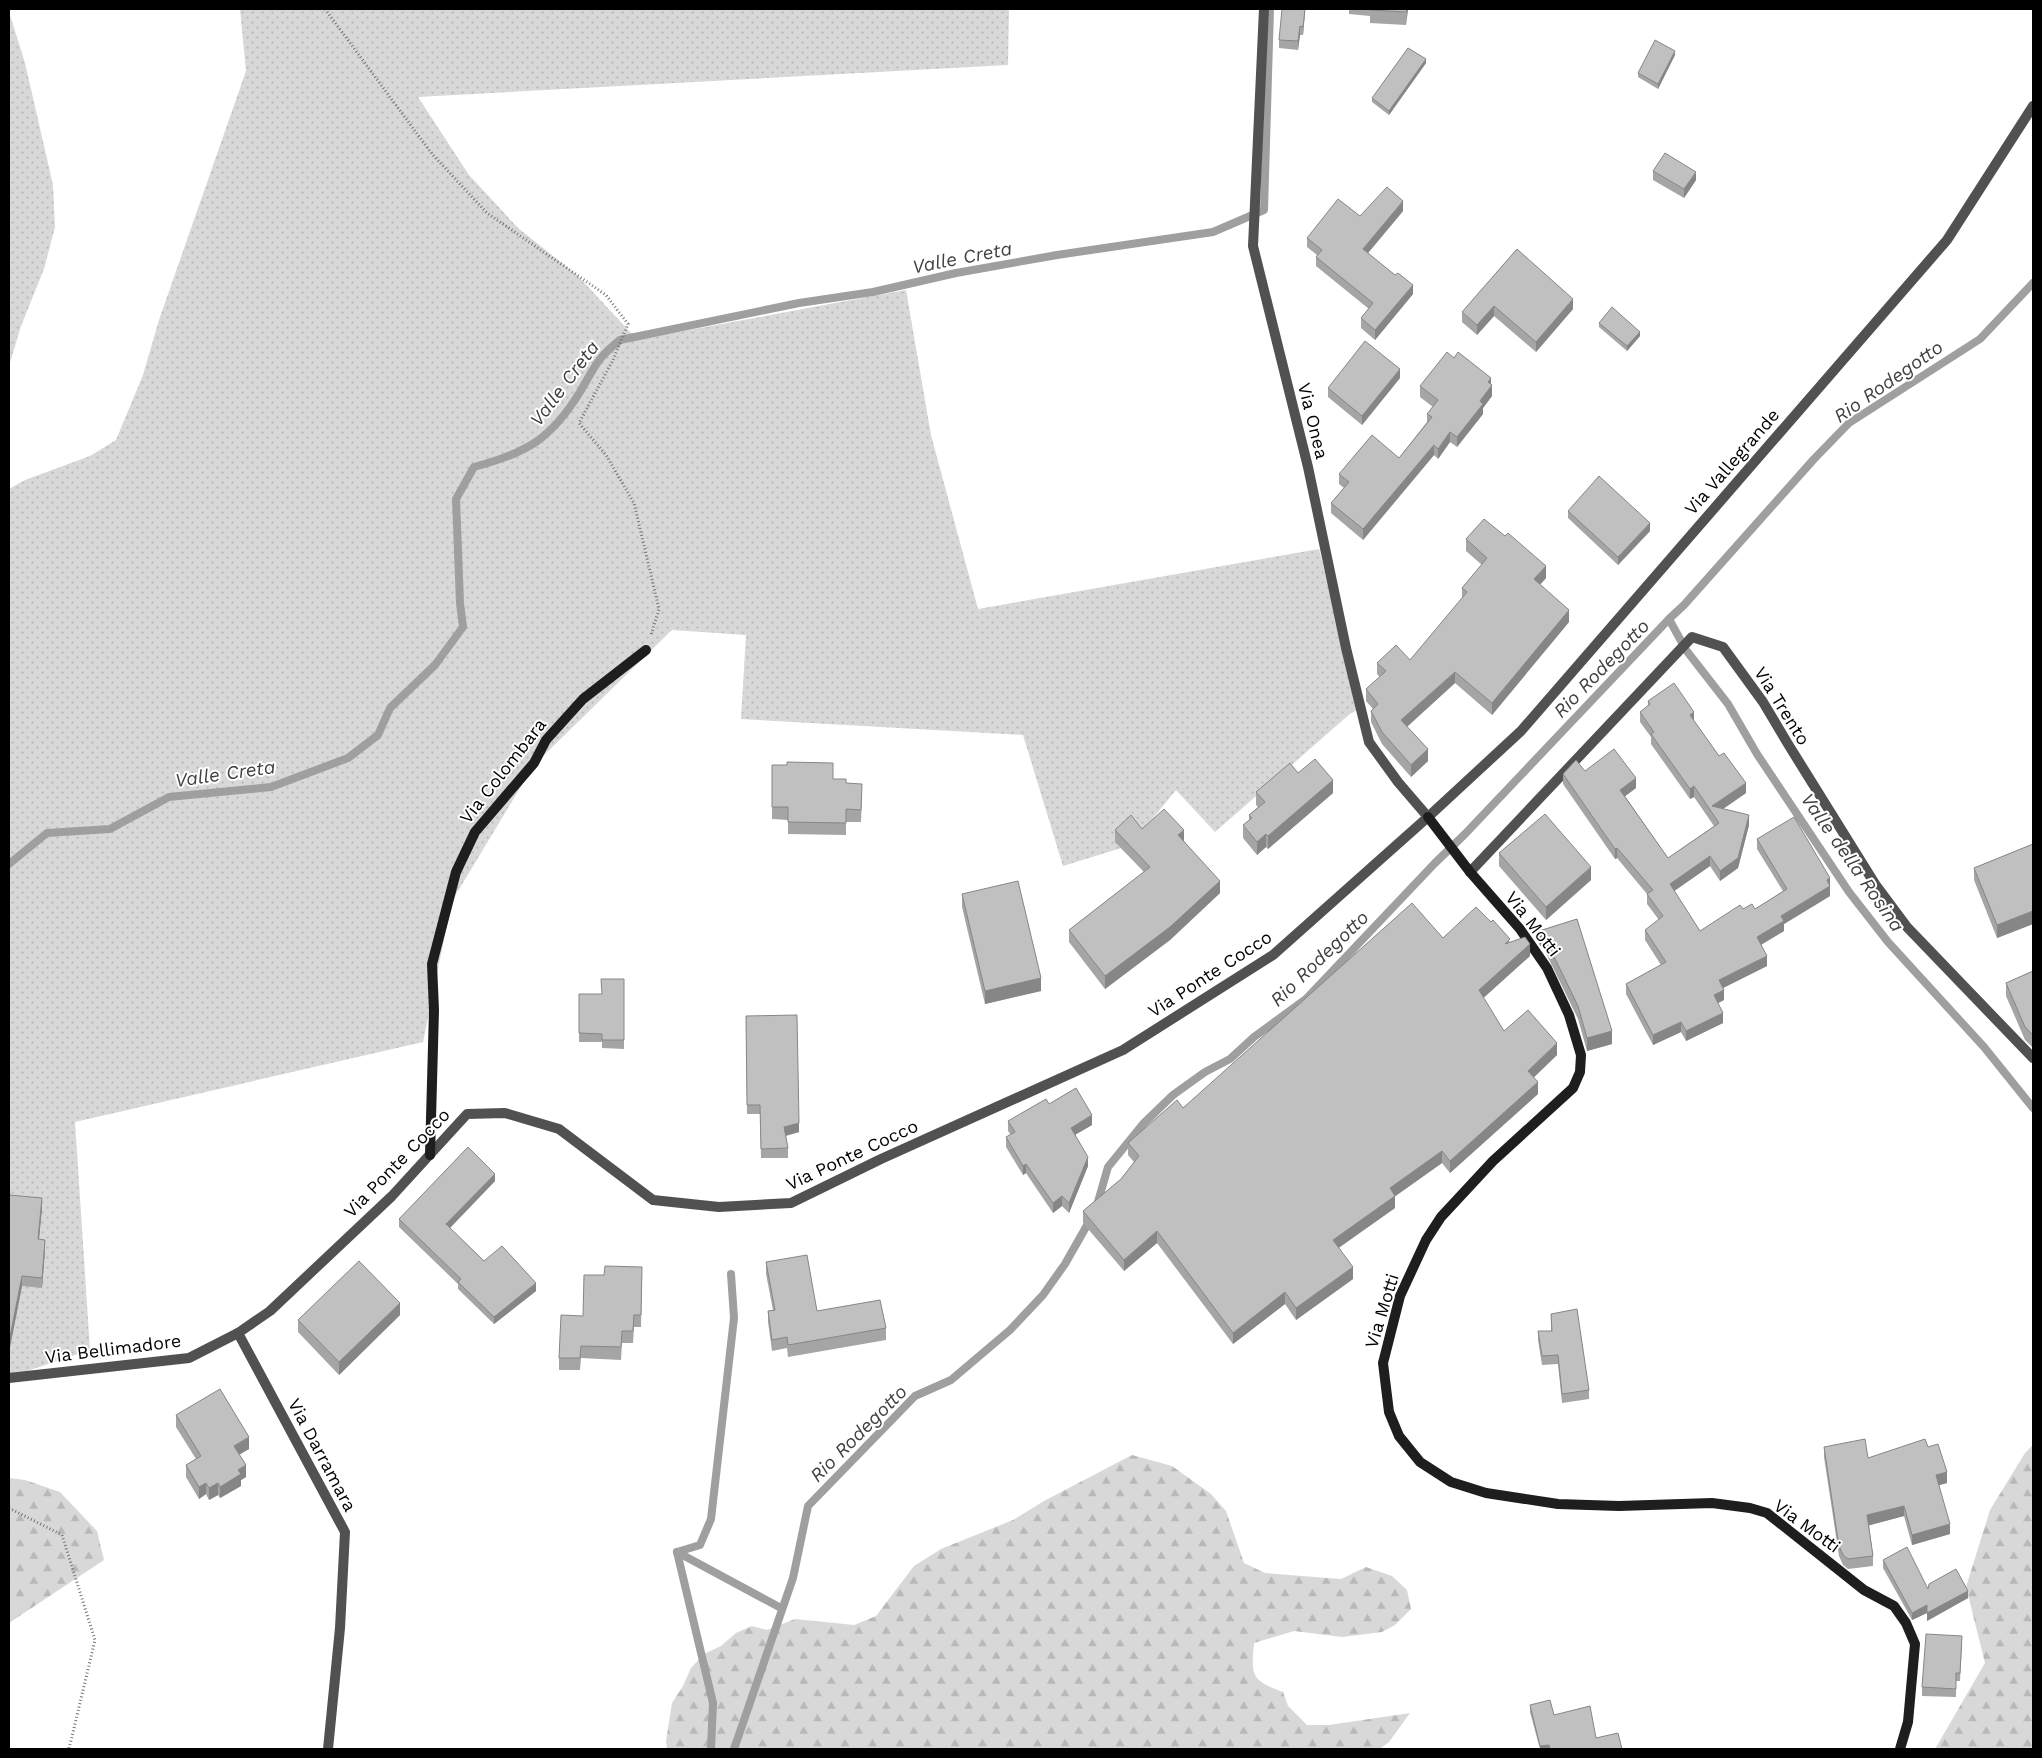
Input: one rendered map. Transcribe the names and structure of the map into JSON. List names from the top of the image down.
{
  "streets": {
    "street": [
      "Via Onea",
      "Via Vallegrande",
      "Via Trento",
      "Via Colombara",
      "Via Motti",
      "Via Ponte Cocco",
      "Via Bellimadore",
      "Via Darramara"
    ]
  },
  "crossings": [
    ["Via Onea", "Via Vallegrande"],
    ["Via Onea", "Via Motti"],
    ["Via Onea", "Via Ponte Cocco"],
    ["Via Vallegrande", "Via Motti"],
    ["Via Vallegrande", "Via Ponte Cocco"],
    ["Via Trento", "Via Motti"],
    ["Via Colombara", "Via Ponte Cocco"],
    ["Via Motti", "Via Ponte Cocco"],
    ["Via Ponte Cocco", "Via Bellimadore"],
    ["Via Bellimadore", "Via Darramara"]
  ],
  "water": ["Valle Creta", "Rio Rodegotto", "Valle della Rosina"]
}
